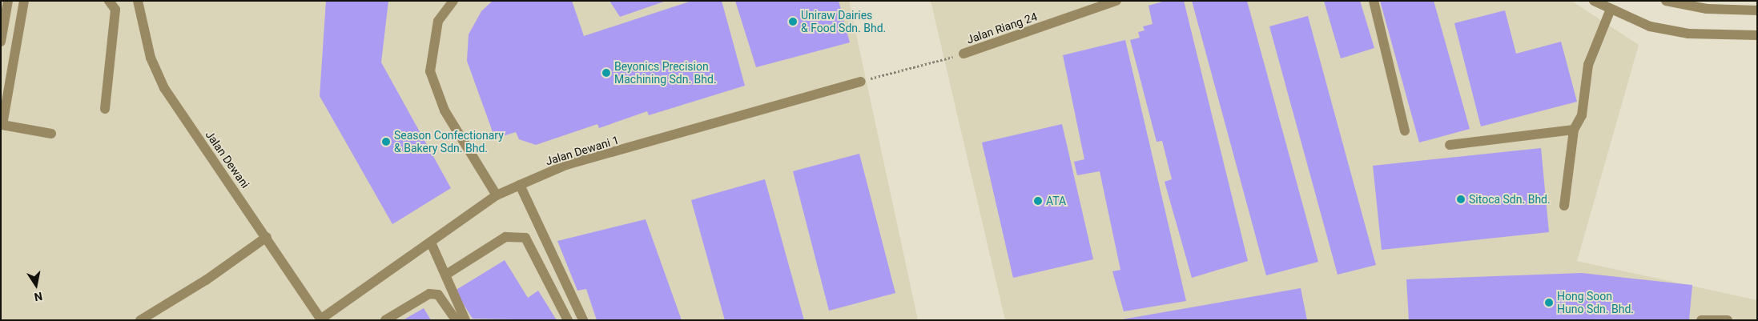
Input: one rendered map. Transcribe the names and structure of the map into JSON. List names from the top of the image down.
{
  "streets": {
    "street": ["Jalan Riang 24", "Jalan Dewani 1", "Jalan Dewani"]
  },
  "crossings": [
    ["Jalan Dewani 1", "Jalan Dewani"]
  ],
  "places": [
    "Uniraw Dairies & Food Sdn. Bhd.",
    "Beyonics Precision Machining Sdn. Bhd.",
    "Season Confectionary & Bakery Sdn. Bhd.",
    "Sitoca Sdn. Bhd.",
    "ATA",
    "Hong Soon Huno Sdn. Bhd."
  ],
  "north": "bottom"
}
